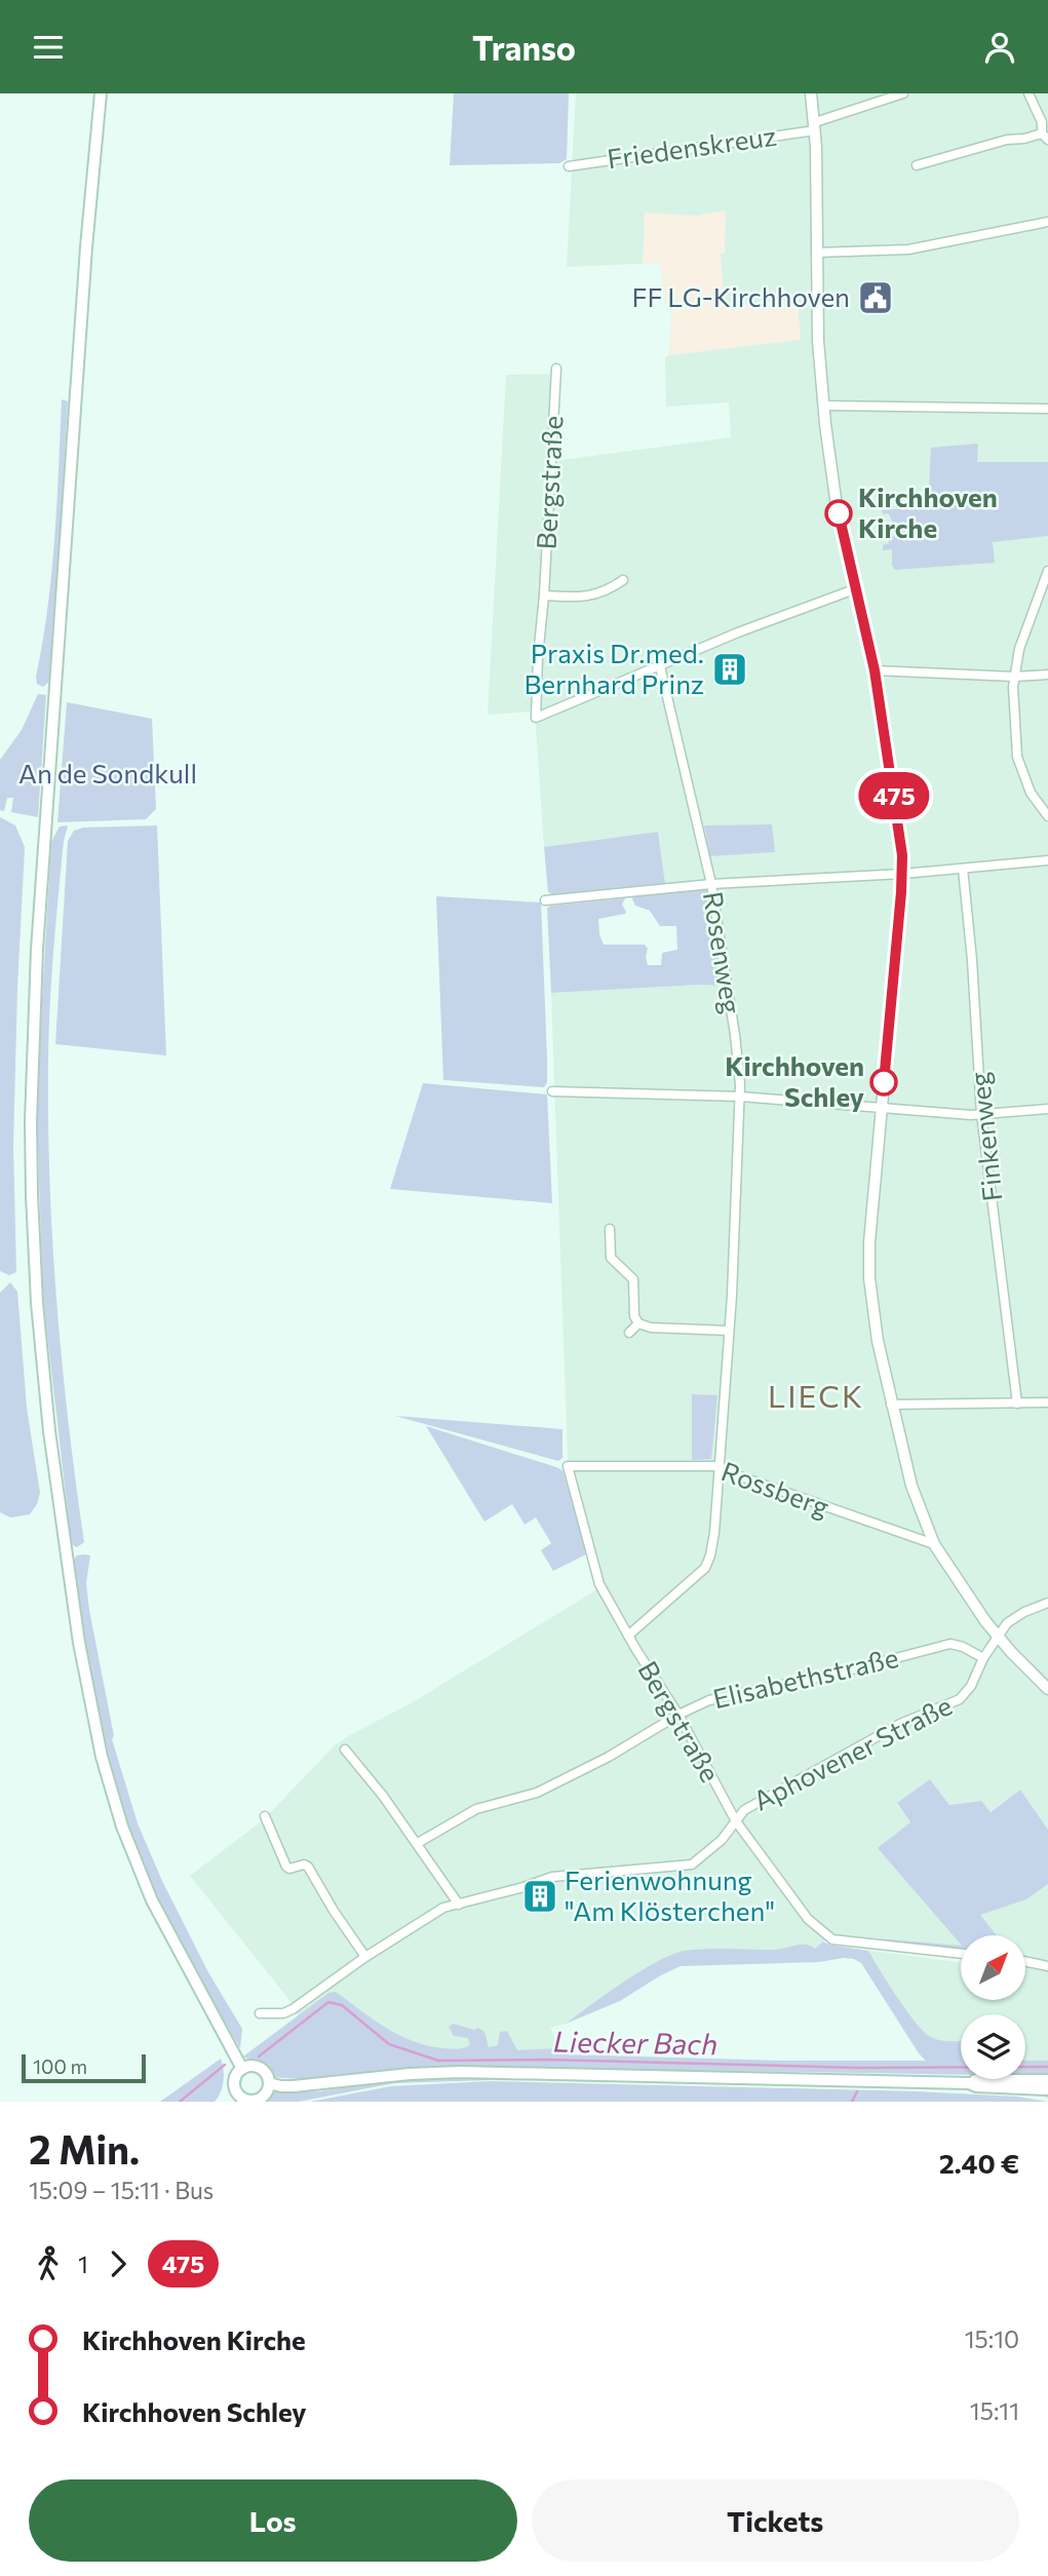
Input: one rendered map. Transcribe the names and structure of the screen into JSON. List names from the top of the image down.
{
  "streets": {
    "street": [
      "Friedenskreuz",
      "Bergstraße",
      "Rosenweg",
      "Finkenweg",
      "Rossberg",
      "Elisabethstraße",
      "Aphovener Straße"
    ]
  },
  "crossings": [
    ["Bergstraße", "Rosenweg"],
    ["Bergstraße", "Rossberg"],
    ["Bergstraße", "Elisabethstraße"],
    ["Bergstraße", "Aphovener Straße"],
    ["Rosenweg", "Rossberg"],
    ["Elisabethstraße", "Aphovener Straße"]
  ],
  "districts": ["LIECK"],
  "water": ["Liecker Bach"],
  "parks": ["An de Sondkull"],
  "places": {
    "public building": ["FF LG-Kirchhoven"],
    "other": ["Kirchhoven Kirche", "Kirchhoven Schley"],
    "building": ["Praxis Dr.med. Bernhard Prinz", "Ferienwohnung \"Am Klösterchen\""]
  },
  "lines": ["bus line 475"],
  "scale_bar": "100 m",
  "north": "top right",
  "page": {
    "header": "Transo",
    "on_map": "475",
    "scale": "100 m",
    "heading": ["2 Min.", "15:09 – 15:11 · Bus", "2.40 €"],
    "legs": ["1", "475"],
    "list": [
      {
        "name": "Kirchhoven Kirche",
        "value": "15:10"
      },
      {
        "name": "Kirchhoven Schley",
        "value": "15:11"
      }
    ],
    "buttons": ["Los", "Tickets"]
  }
}
